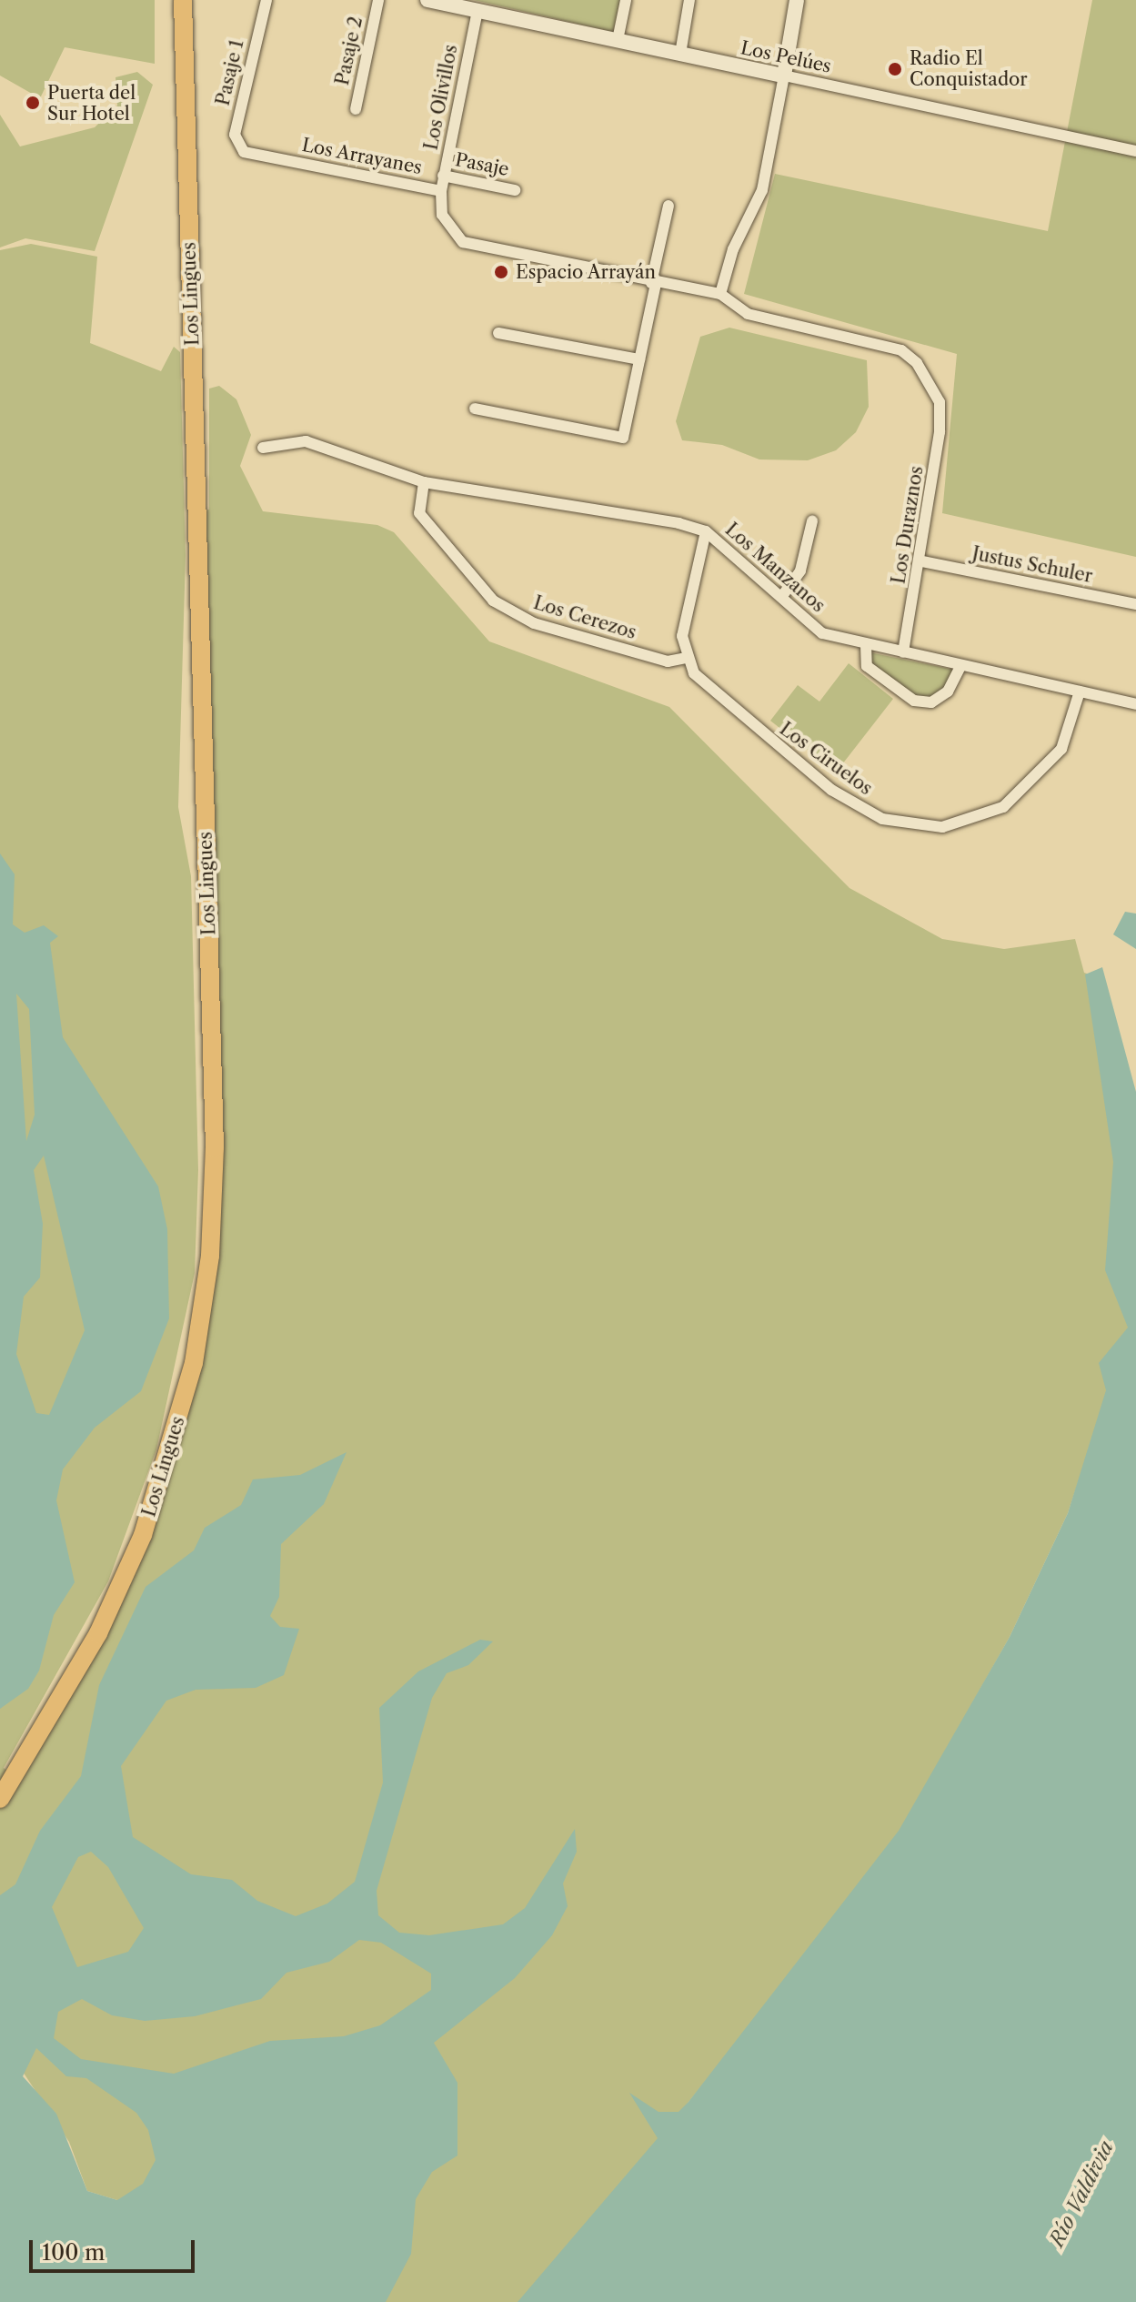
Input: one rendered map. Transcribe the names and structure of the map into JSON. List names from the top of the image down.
{
  "streets": {
    "main road": ["Los Lingues"],
    "street": [
      "Pasaje 2",
      "Los Pelúes",
      "Pasaje 1",
      "Los Olivillos",
      "Los Arrayanes",
      "Pasaje",
      "Los Duraznos",
      "Justus Schuler",
      "Los Manzanos",
      "Los Cerezos",
      "Los Ciruelos"
    ]
  },
  "crossings": [
    ["Los Pelúes", "Los Olivillos"],
    ["Pasaje 1", "Los Arrayanes"],
    ["Los Olivillos", "Los Arrayanes"],
    ["Los Olivillos", "Pasaje"],
    ["Los Arrayanes", "Los Duraznos"],
    ["Los Duraznos", "Justus Schuler"],
    ["Los Duraznos", "Los Manzanos"],
    ["Los Manzanos", "Los Cerezos"],
    ["Los Manzanos", "Los Ciruelos"],
    ["Los Cerezos", "Los Ciruelos"]
  ],
  "water": ["Río Valdivia"],
  "places": ["Radio El Conquistador", "Puerta del Sur Hotel", "Espacio Arrayán"],
  "scale_bar": "100 m"
}
